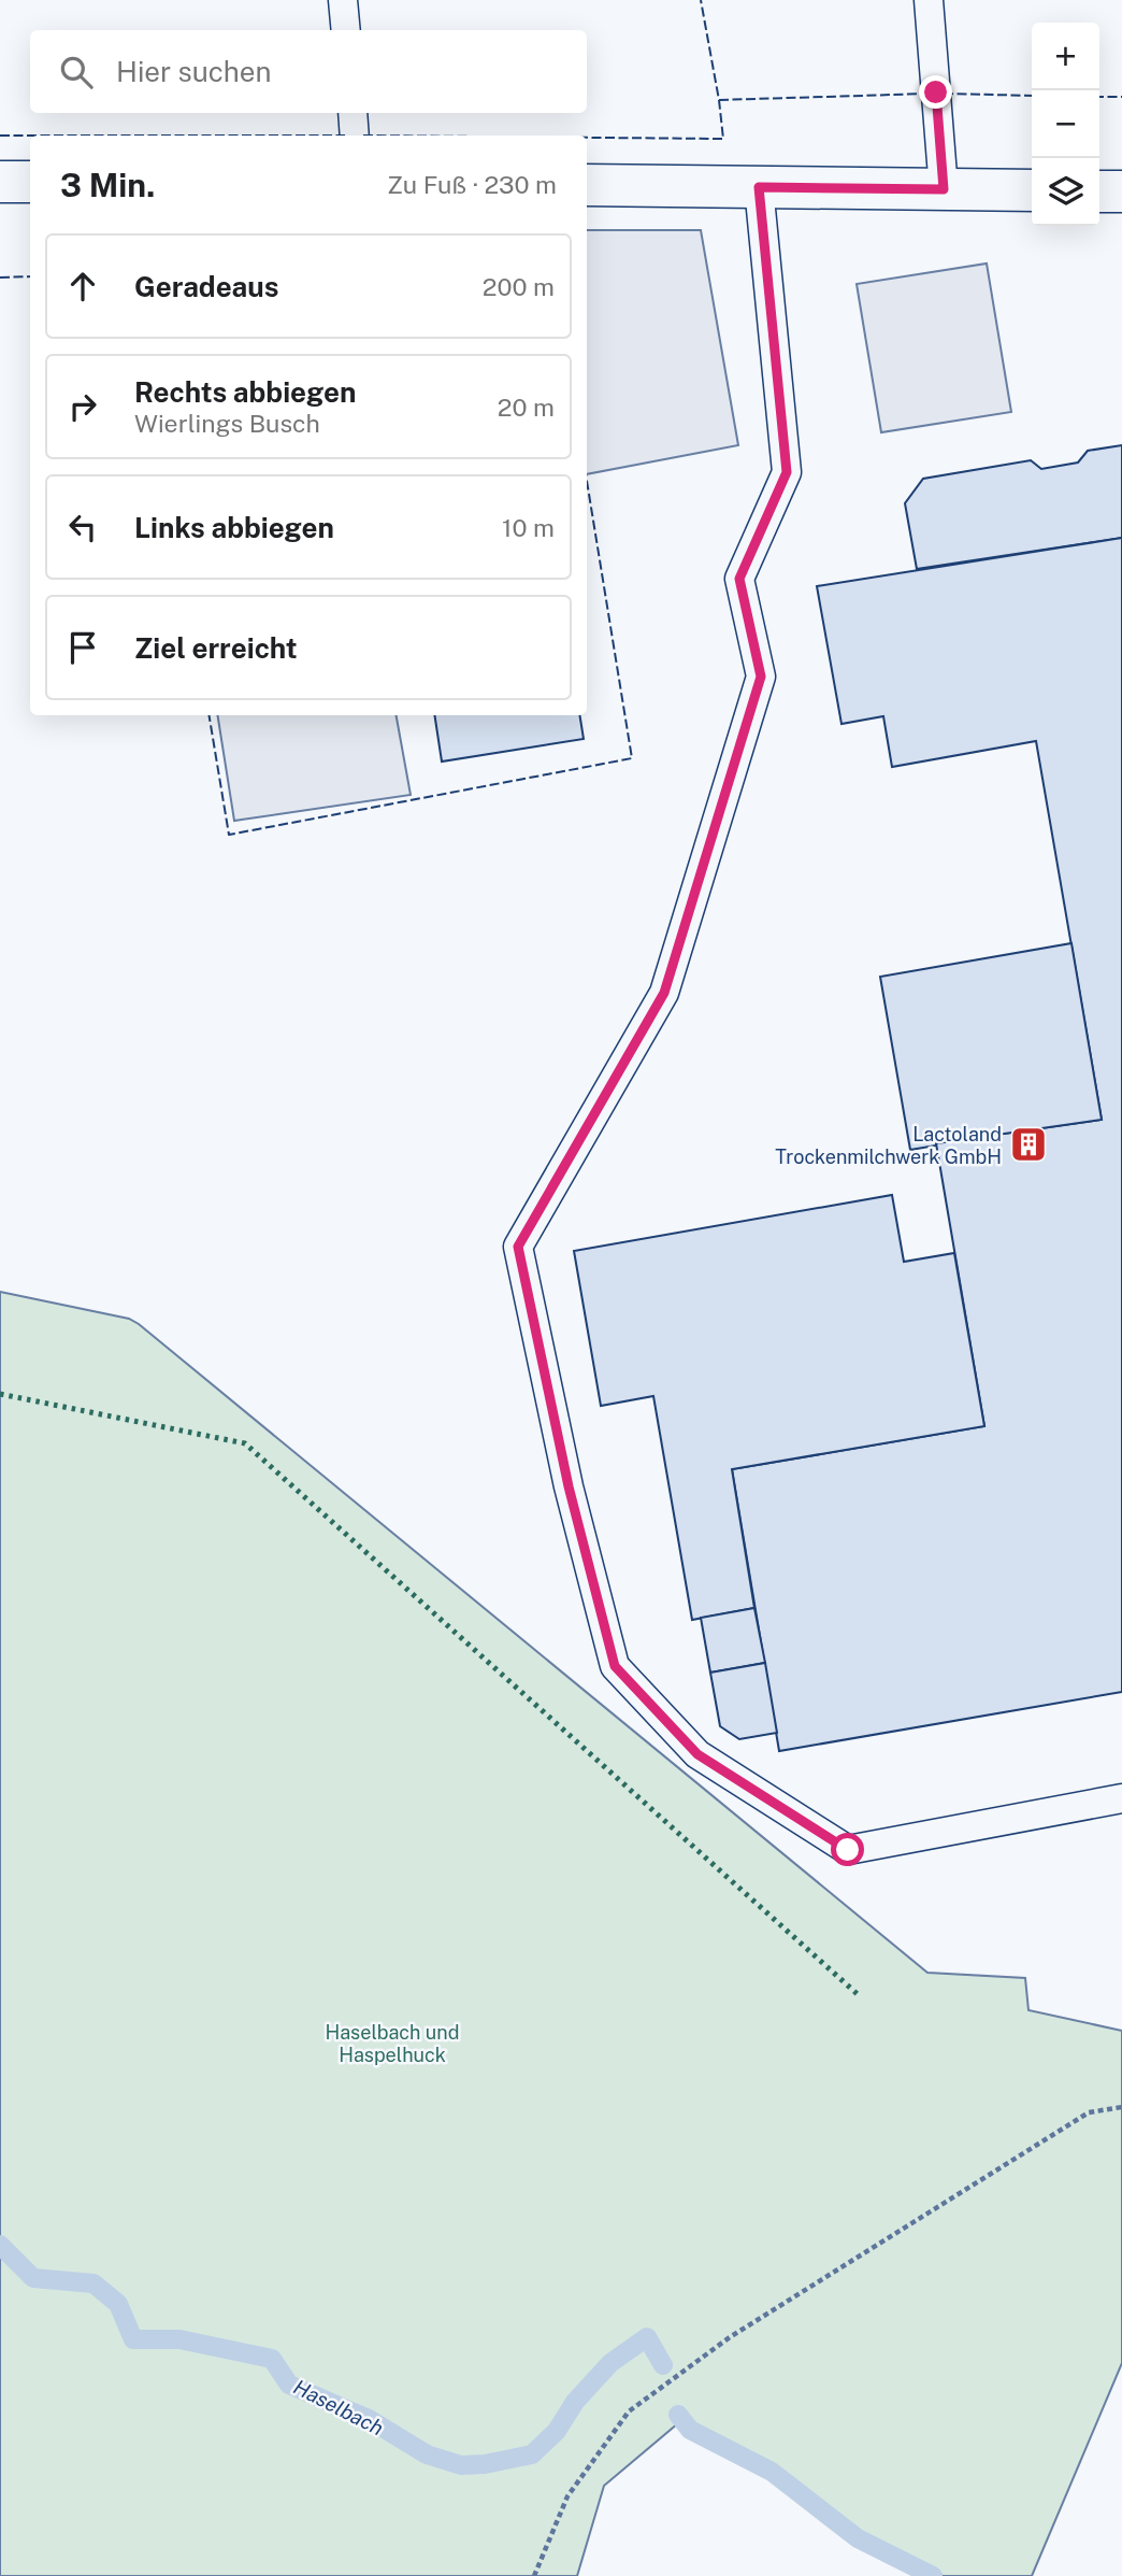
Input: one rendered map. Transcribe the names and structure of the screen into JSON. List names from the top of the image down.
{
  "water": ["Haselbach"],
  "parks": ["Haselbach und Haspelhuck"],
  "places": {
    "building": ["Lactoland Trockenmilchwerk GmbH"]
  },
  "page": {
    "map_buttons": ["+", "−"],
    "search": "Hier suchen",
    "heading": ["3 Min.", "Zu Fuß · 230 m"],
    "list": [
      ["Geradeaus", "200 m"],
      ["Rechts abbiegen", "Wierlings Busch", "20 m"],
      ["Links abbiegen", "10 m"],
      "Ziel erreicht"
    ]
  }
}
